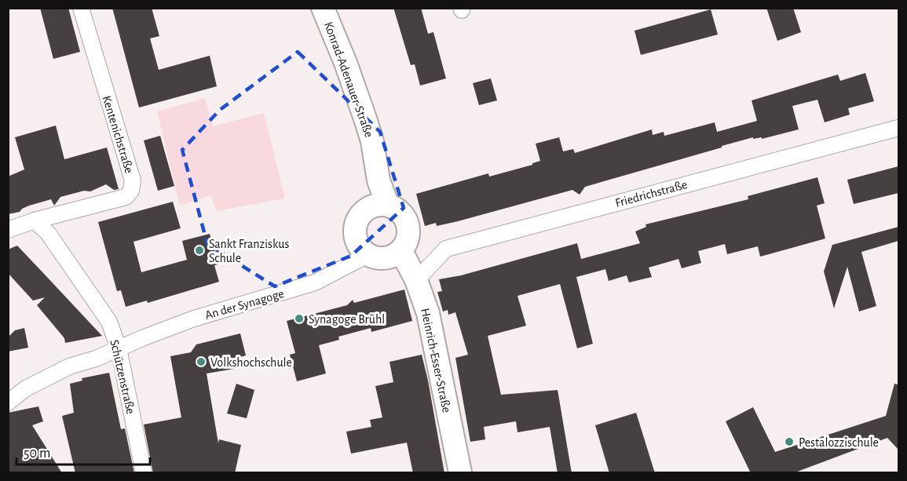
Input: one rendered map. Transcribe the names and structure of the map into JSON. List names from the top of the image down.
{
  "streets": {
    "main road": ["Konrad-Adenauer-Straße", "Heinrich-Esser-Straße"],
    "street": [
      "Kentenichstraße",
      "Friedrichstraße",
      "An der Synagoge",
      "Schützenstraße"
    ]
  },
  "crossings": [
    ["Konrad-Adenauer-Straße", "An der Synagoge"],
    ["Konrad-Adenauer-Straße", "Heinrich-Esser-Straße"],
    ["Kentenichstraße", "Schützenstraße"],
    ["Friedrichstraße", "Heinrich-Esser-Straße"],
    ["An der Synagoge", "Heinrich-Esser-Straße"],
    ["An der Synagoge", "Schützenstraße"]
  ],
  "places": [
    "Sankt Franziskus Schule",
    "Synagoge Brühl",
    "Volkshochschule",
    "Pestalozzischule"
  ],
  "scale_bar": "50 m"
}
